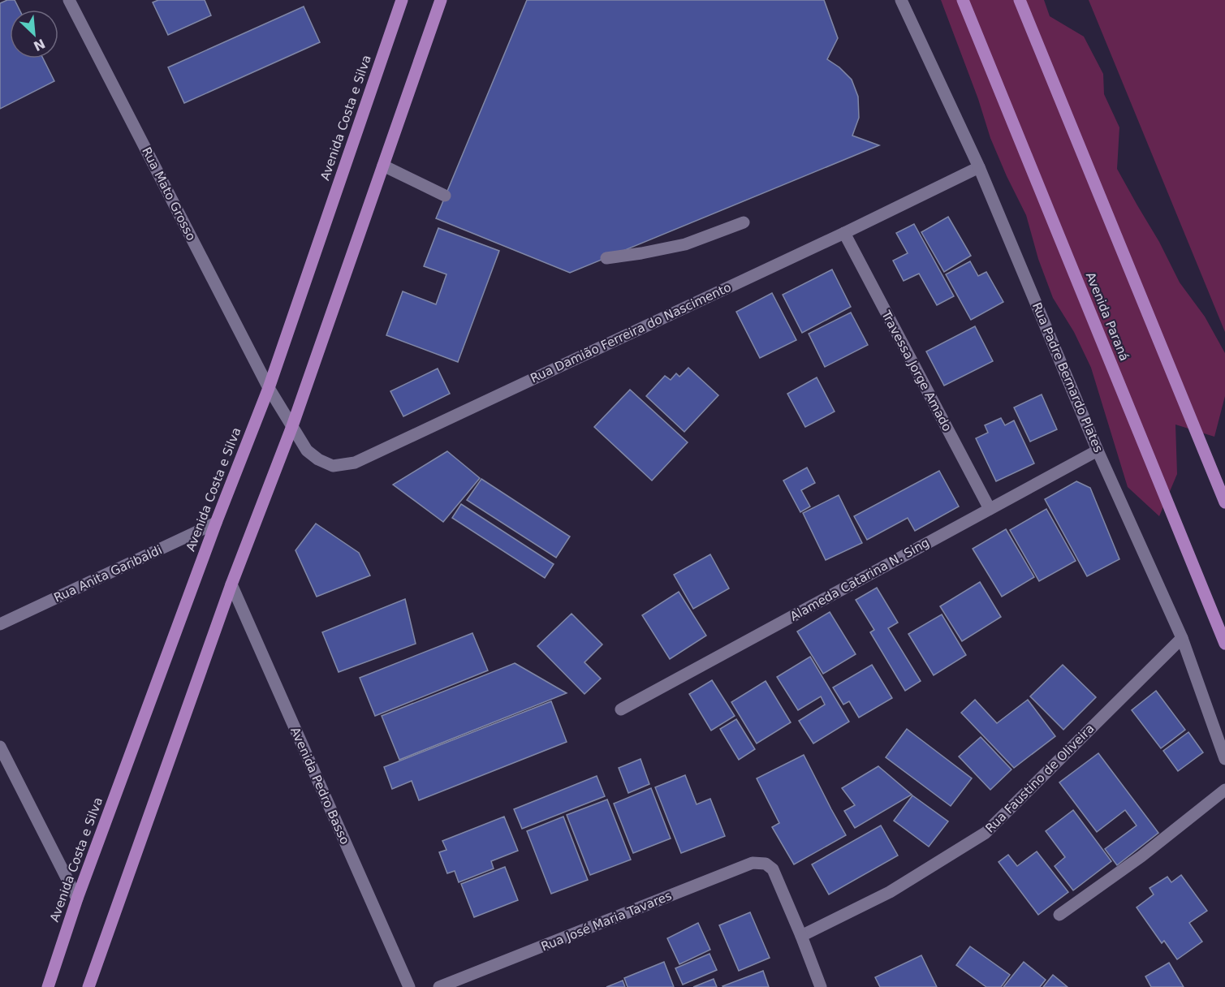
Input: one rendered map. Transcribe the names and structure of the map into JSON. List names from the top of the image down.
{
  "streets": {
    "main road": ["Avenida Costa e Silva", "Avenida Paraná"],
    "street": [
      "Rua Mato Grosso",
      "Rua Damião Ferreira do Nascimento",
      "Travessa Jorge Amado",
      "Rua Padre Bernardo Plates",
      "Rua Anita Garibaldi",
      "Alameda Catarina N. Sing",
      "Rua Faustino de Oliveira",
      "Avenida Pedro Basso",
      "Rua José Maria Tavares"
    ]
  },
  "crossings": [
    ["Avenida Costa e Silva", "Rua Mato Grosso"],
    ["Avenida Costa e Silva", "Rua Anita Garibaldi"],
    ["Rua Mato Grosso", "Rua Damião Ferreira do Nascimento"],
    ["Rua Damião Ferreira do Nascimento", "Travessa Jorge Amado"],
    ["Rua Damião Ferreira do Nascimento", "Rua Padre Bernardo Plates"],
    ["Travessa Jorge Amado", "Alameda Catarina N. Sing"],
    ["Rua Padre Bernardo Plates", "Alameda Catarina N. Sing"],
    ["Rua Padre Bernardo Plates", "Rua Faustino de Oliveira"],
    ["Rua Faustino de Oliveira", "Rua José Maria Tavares"]
  ],
  "north": "bottom right"
}
